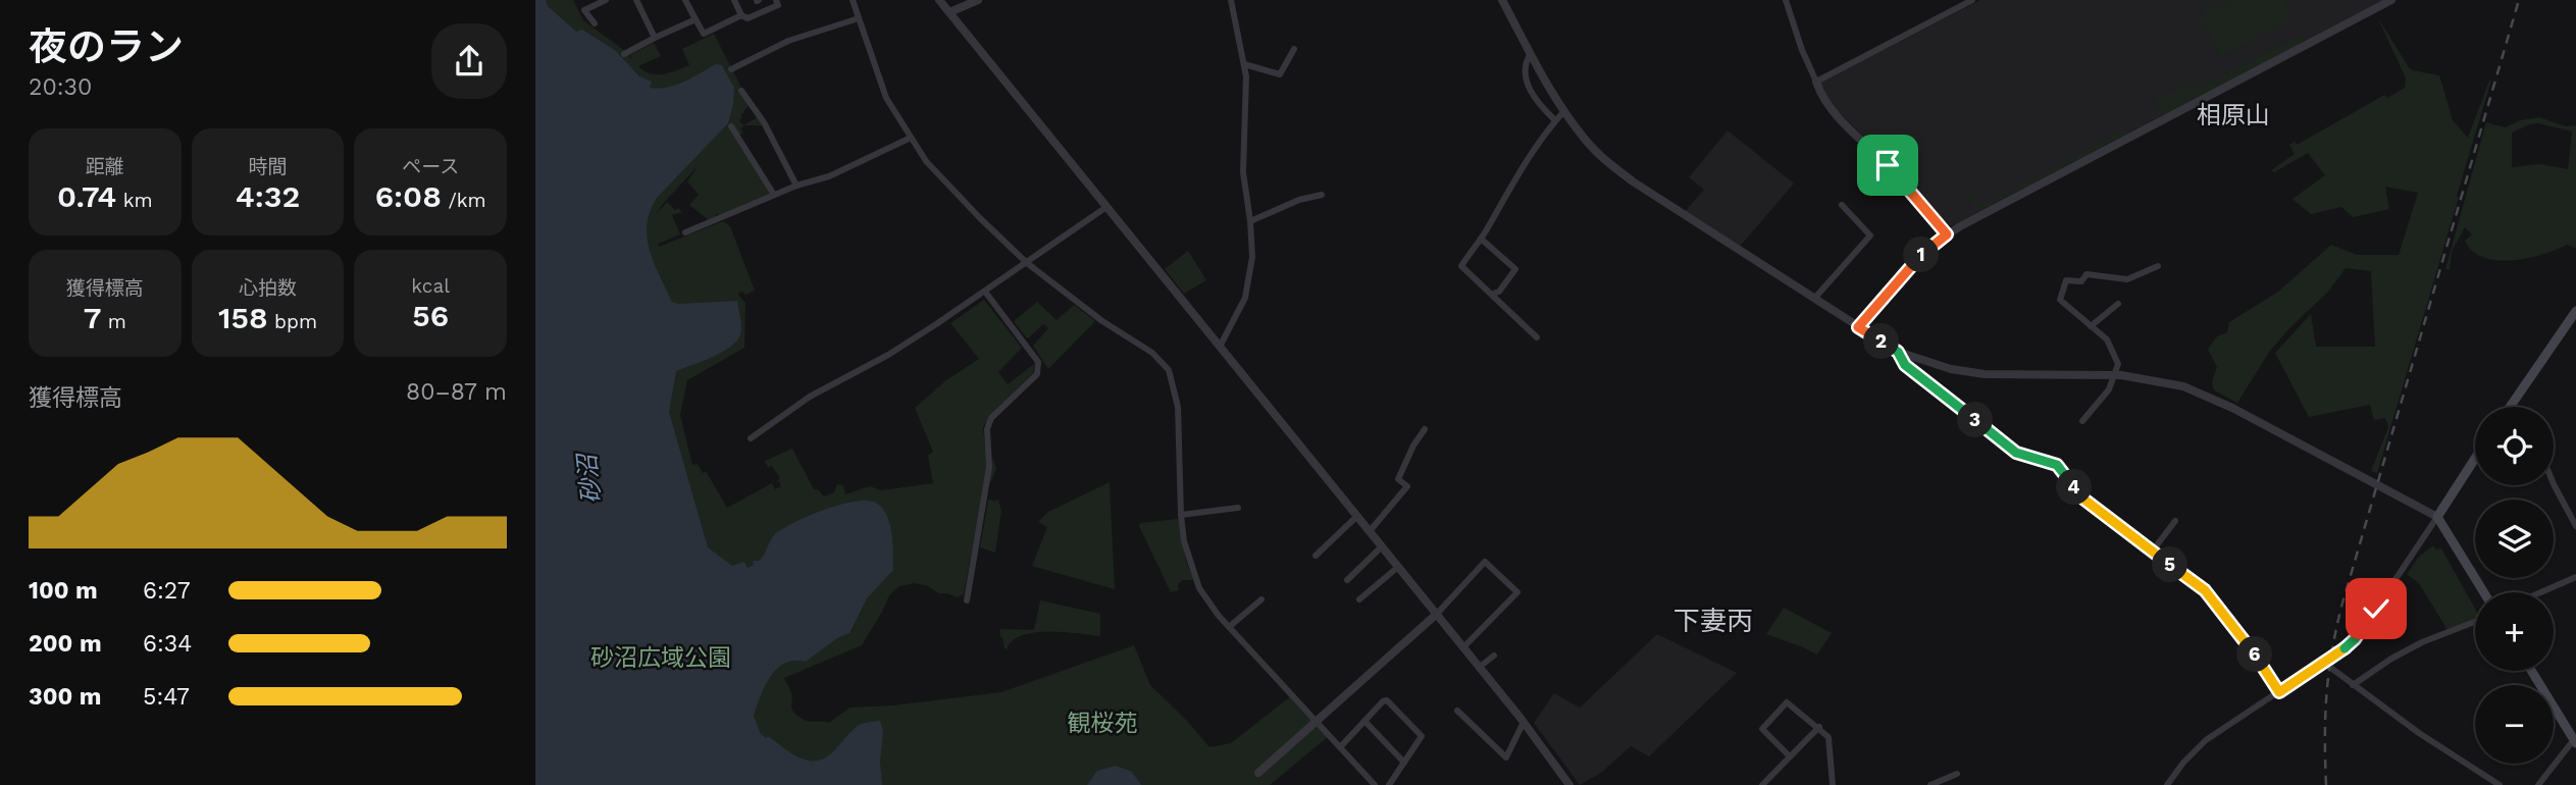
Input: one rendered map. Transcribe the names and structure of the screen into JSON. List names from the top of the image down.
{
  "districts": ["相原山", "下妻丙"],
  "water": ["砂沼"],
  "parks": ["砂沼広域公園", "観桜苑"],
  "page": {
    "heading": ["夜のラン", "20:30"],
    "stats": [
      ["距離", "0.74 km"],
      ["時間", "4:32"],
      ["ペース", "6:08 /km"],
      ["獲得標高", "7 m"],
      ["心拍数", "158 bpm"],
      ["kcal", "56"]
    ],
    "pins": [
      "1",
      "2",
      "3",
      "4",
      "5",
      "6"
    ],
    "chart": ["獲得標高", "80–87 m"],
    "map_buttons": ["+", "−"],
    "list": [
      {
        "name": "100 m",
        "note": "6:27"
      },
      {
        "name": "200 m",
        "note": "6:34"
      },
      {
        "name": "300 m",
        "note": "5:47"
      }
    ]
  }
}
